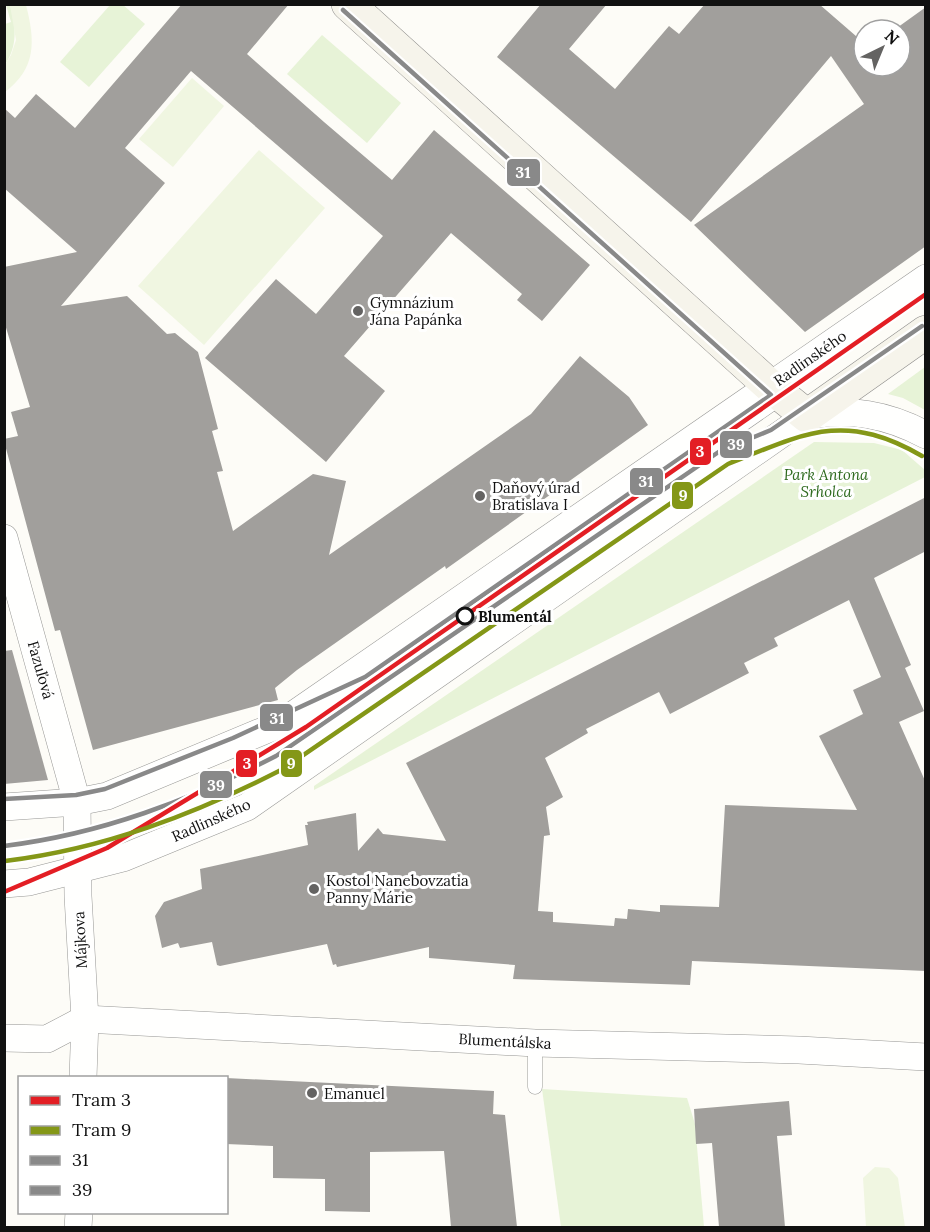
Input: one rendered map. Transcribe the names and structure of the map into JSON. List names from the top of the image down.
{
  "streets": {
    "main road": ["Radlinského"],
    "street": ["Fazuľová", "Májkova", "Blumentálska"]
  },
  "crossings": [
    ["Radlinského", "Fazuľová"],
    ["Radlinského", "Májkova"],
    ["Fazuľová", "Májkova"],
    ["Májkova", "Blumentálska"]
  ],
  "parks": ["Park Antona Srholca"],
  "places": [
    "Gymnázium Jána Papánka",
    "Daňový úrad Bratislava I",
    "Blumentál",
    "Kostol Nanebovzatia Panny Márie",
    "Emanuel"
  ],
  "lines": [
    "transit line 31",
    "tram line 3",
    "transit line 39",
    "tram line 9"
  ],
  "legend": [
    "Tram 3",
    "Tram 9",
    "31",
    "39"
  ],
  "north": "top right"
}
